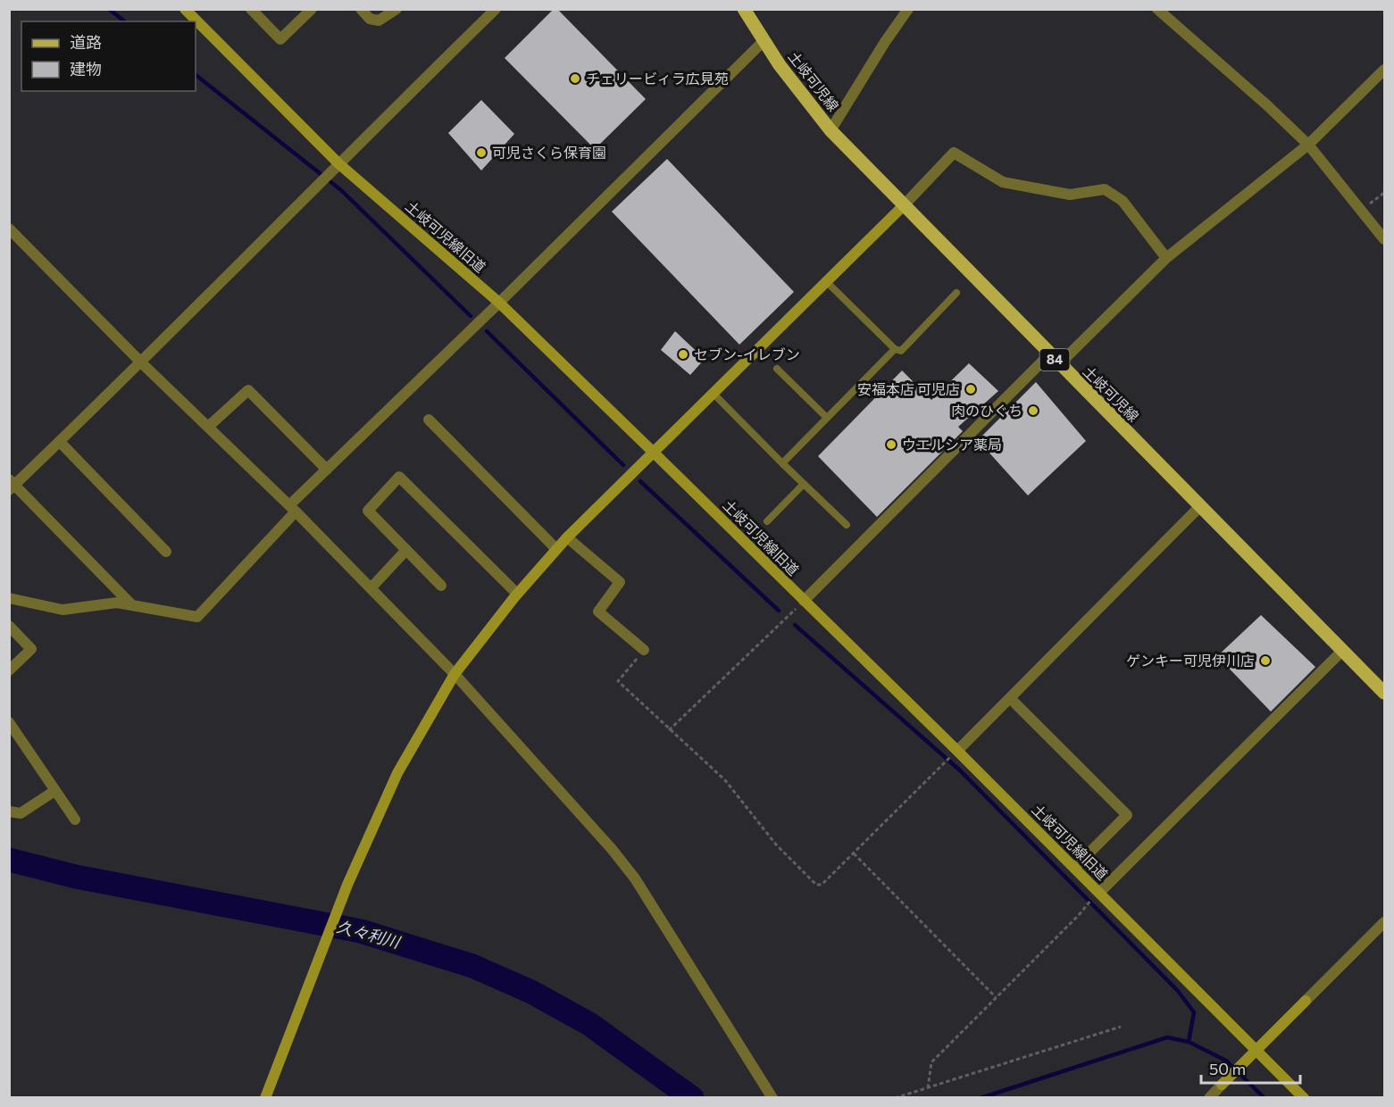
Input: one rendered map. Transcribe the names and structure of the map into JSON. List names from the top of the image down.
{
  "streets": {
    "main road": ["土岐可児線", "84"],
    "street": ["土岐可児線旧道"]
  },
  "water": ["久々利川"],
  "places": [
    "チェリービィラ広見苑",
    "可児さくら保育園",
    "セブン-イレブン",
    "安福本店 可児店",
    "肉のひぐち",
    "ウエルシア薬局",
    "ゲンキー可児伊川店"
  ],
  "legend": ["道路", "建物"],
  "scale_bar": "50 m"
}
